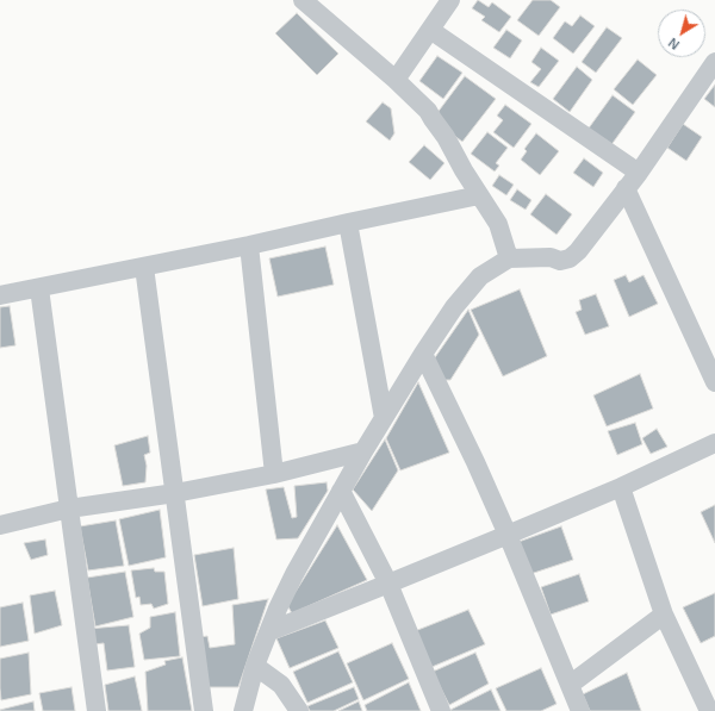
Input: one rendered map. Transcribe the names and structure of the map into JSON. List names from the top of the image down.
{
  "north": "bottom left"
}
